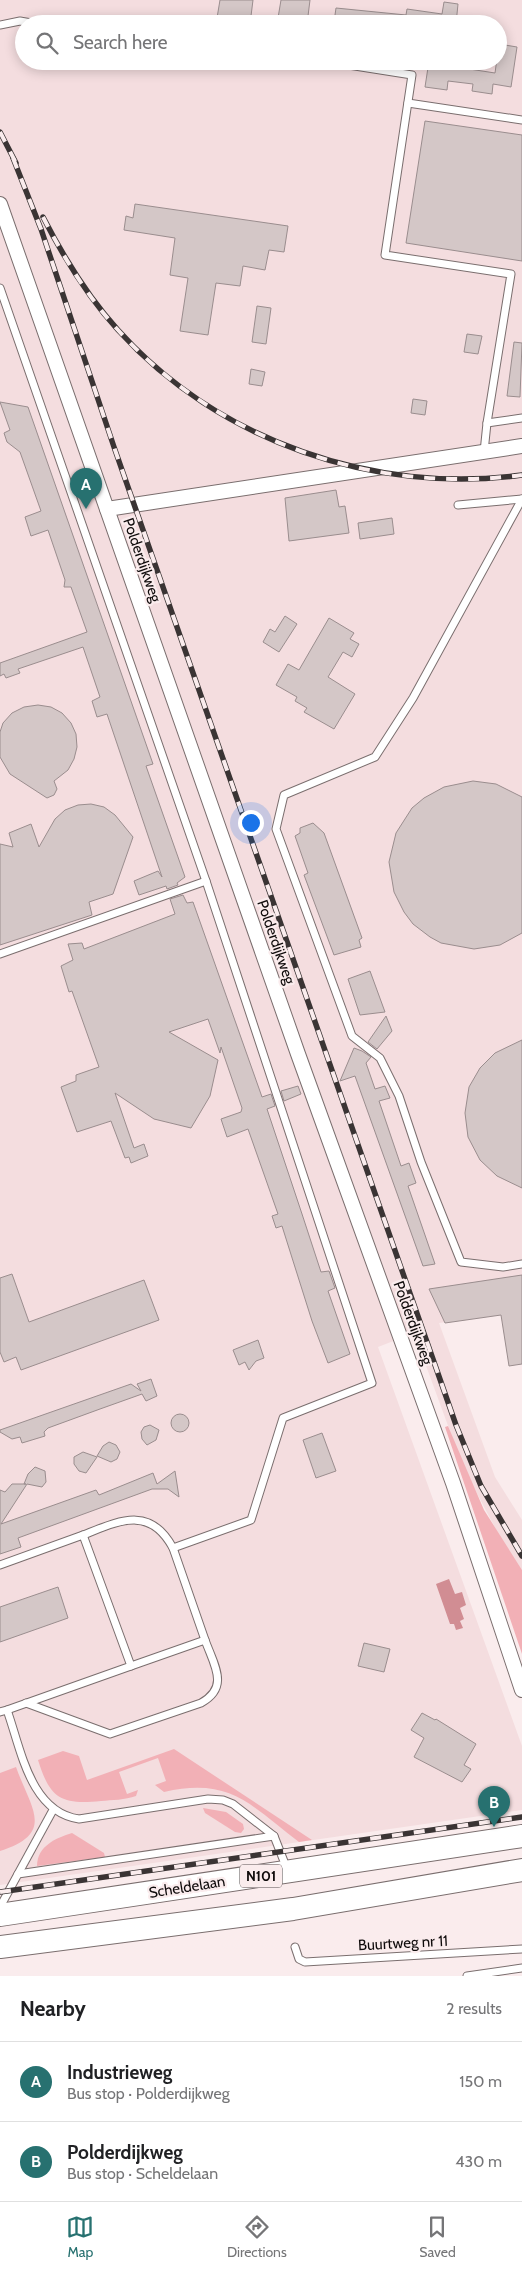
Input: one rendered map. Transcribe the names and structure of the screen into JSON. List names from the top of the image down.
{
  "streets": {
    "main road": ["N101", "Scheldelaan"],
    "street": ["Polderdijkweg"],
    "lane": ["Buurtweg nr 11"]
  },
  "page": {
    "search": "Search here",
    "pins": ["A", "B"],
    "heading": ["Nearby", "2 results"],
    "list": [
      {
        "mark": "A",
        "name": "Industrieweg",
        "note": "Bus stop · Polderdijkweg",
        "value": "150 m"
      },
      {
        "mark": "B",
        "name": "Polderdijkweg",
        "note": "Bus stop · Scheldelaan",
        "value": "430 m"
      }
    ],
    "nav": ["Map", "Directions", "Saved"]
  }
}
